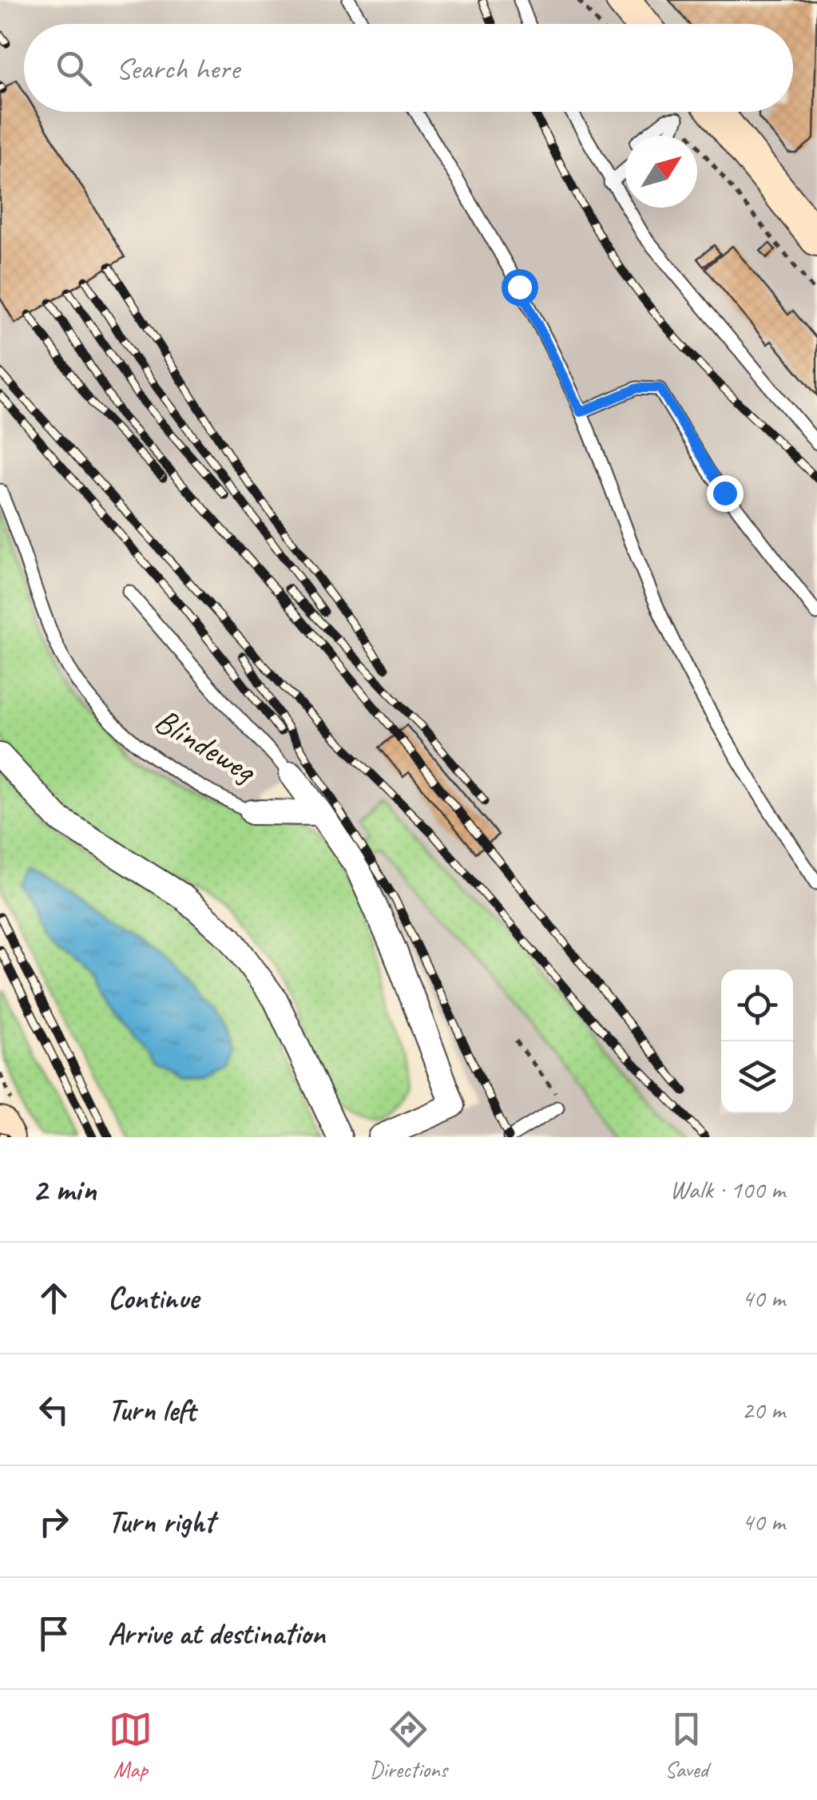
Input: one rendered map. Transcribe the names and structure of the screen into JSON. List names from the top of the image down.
{
  "streets": {
    "street": ["Blindeweg"]
  },
  "north": "top right",
  "page": {
    "search": "Search here",
    "heading": ["2 min", "Walk · 100 m"],
    "list": [
      ["Continue", "40 m"],
      ["Turn left", "20 m"],
      ["Turn right", "40 m"],
      "Arrive at destination"
    ],
    "nav": ["Map", "Directions", "Saved"]
  }
}
